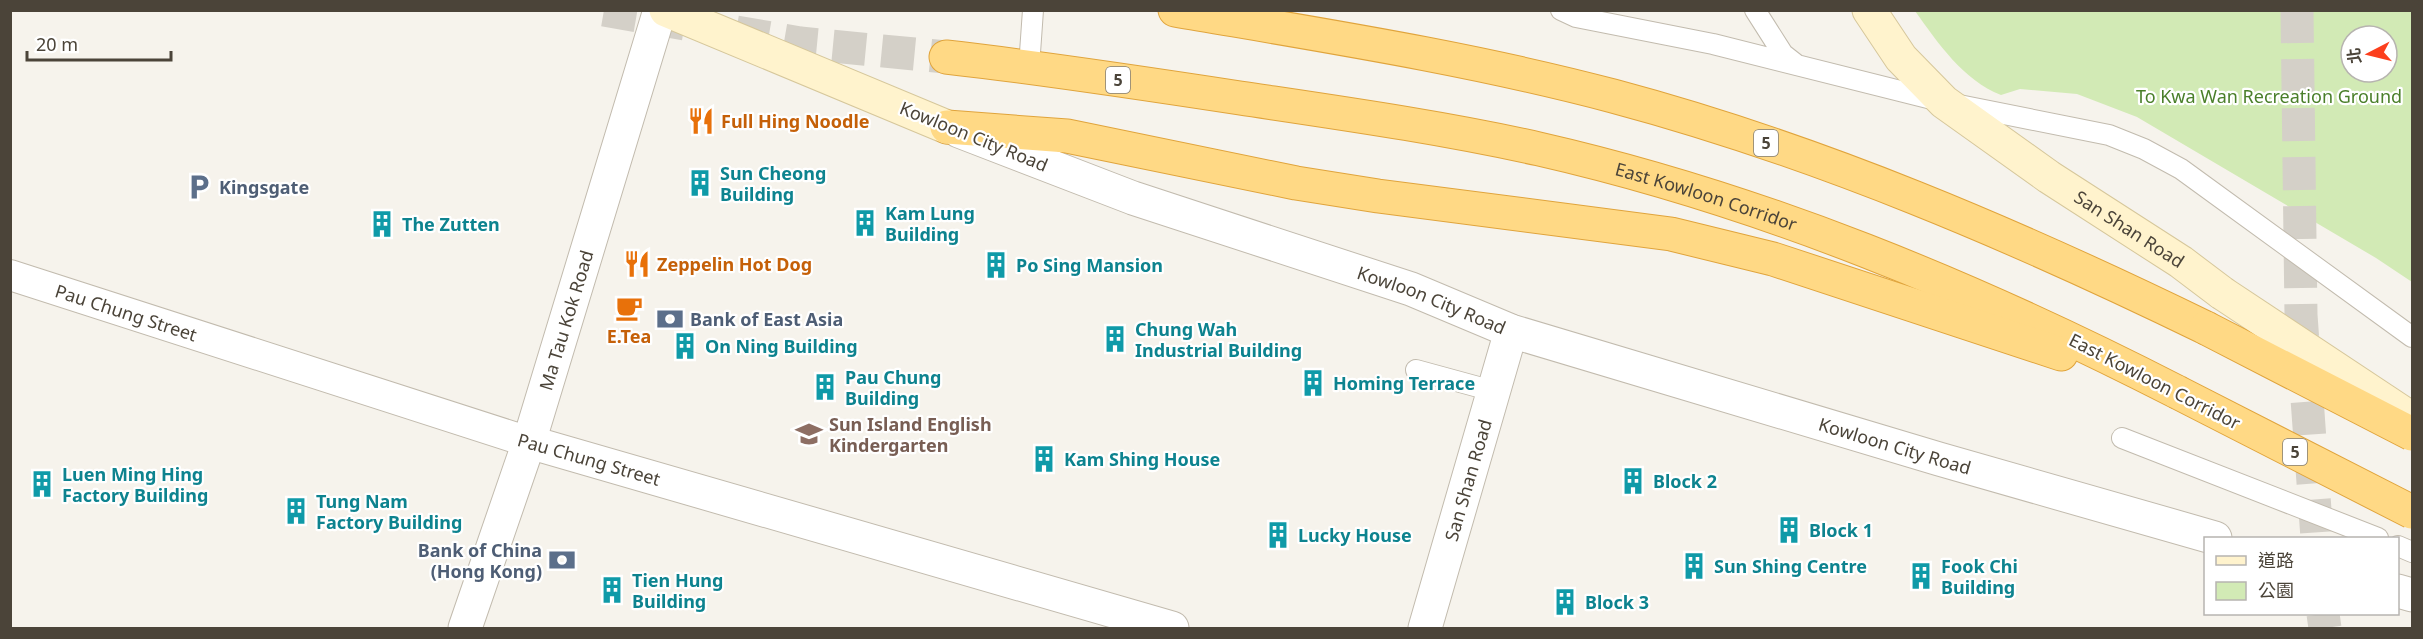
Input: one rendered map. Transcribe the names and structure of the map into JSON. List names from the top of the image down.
{
  "streets": {
    "highway": ["5", "East Kowloon Corridor"],
    "main road": ["Kowloon City Road", "San Shan Road"],
    "street": ["Pau Chung Street", "Ma Tau Kok Road"]
  },
  "crossings": [
    ["Kowloon City Road", "San Shan Road"],
    ["Pau Chung Street", "Ma Tau Kok Road"]
  ],
  "parks": ["To Kwa Wan Recreation Ground"],
  "places": {
    "restaurant": ["Full Hing Noodle", "Zeppelin Hot Dog"],
    "building": [
      "Sun Cheong Building",
      "Kam Lung Building",
      "The Zutten",
      "Po Sing Mansion",
      "Chung Wah Industrial Building",
      "On Ning Building",
      "Homing Terrace",
      "Pau Chung Building",
      "Kam Shing House",
      "Block 2",
      "Luen Ming Hing Factory Building",
      "Tung Nam Factory Building",
      "Block 1",
      "Lucky House",
      "Sun Shing Centre",
      "Fook Chi Building",
      "Tien Hung Building",
      "Block 3"
    ],
    "parking": ["Kingsgate"],
    "cafe": ["E.Tea"],
    "bank": ["Bank of East Asia", "Bank of China (Hong Kong)"],
    "school or university": ["Sun Island English Kindergarten"]
  },
  "legend": ["道路", "公園"],
  "scale_bar": "20 m",
  "north": "left"
}
